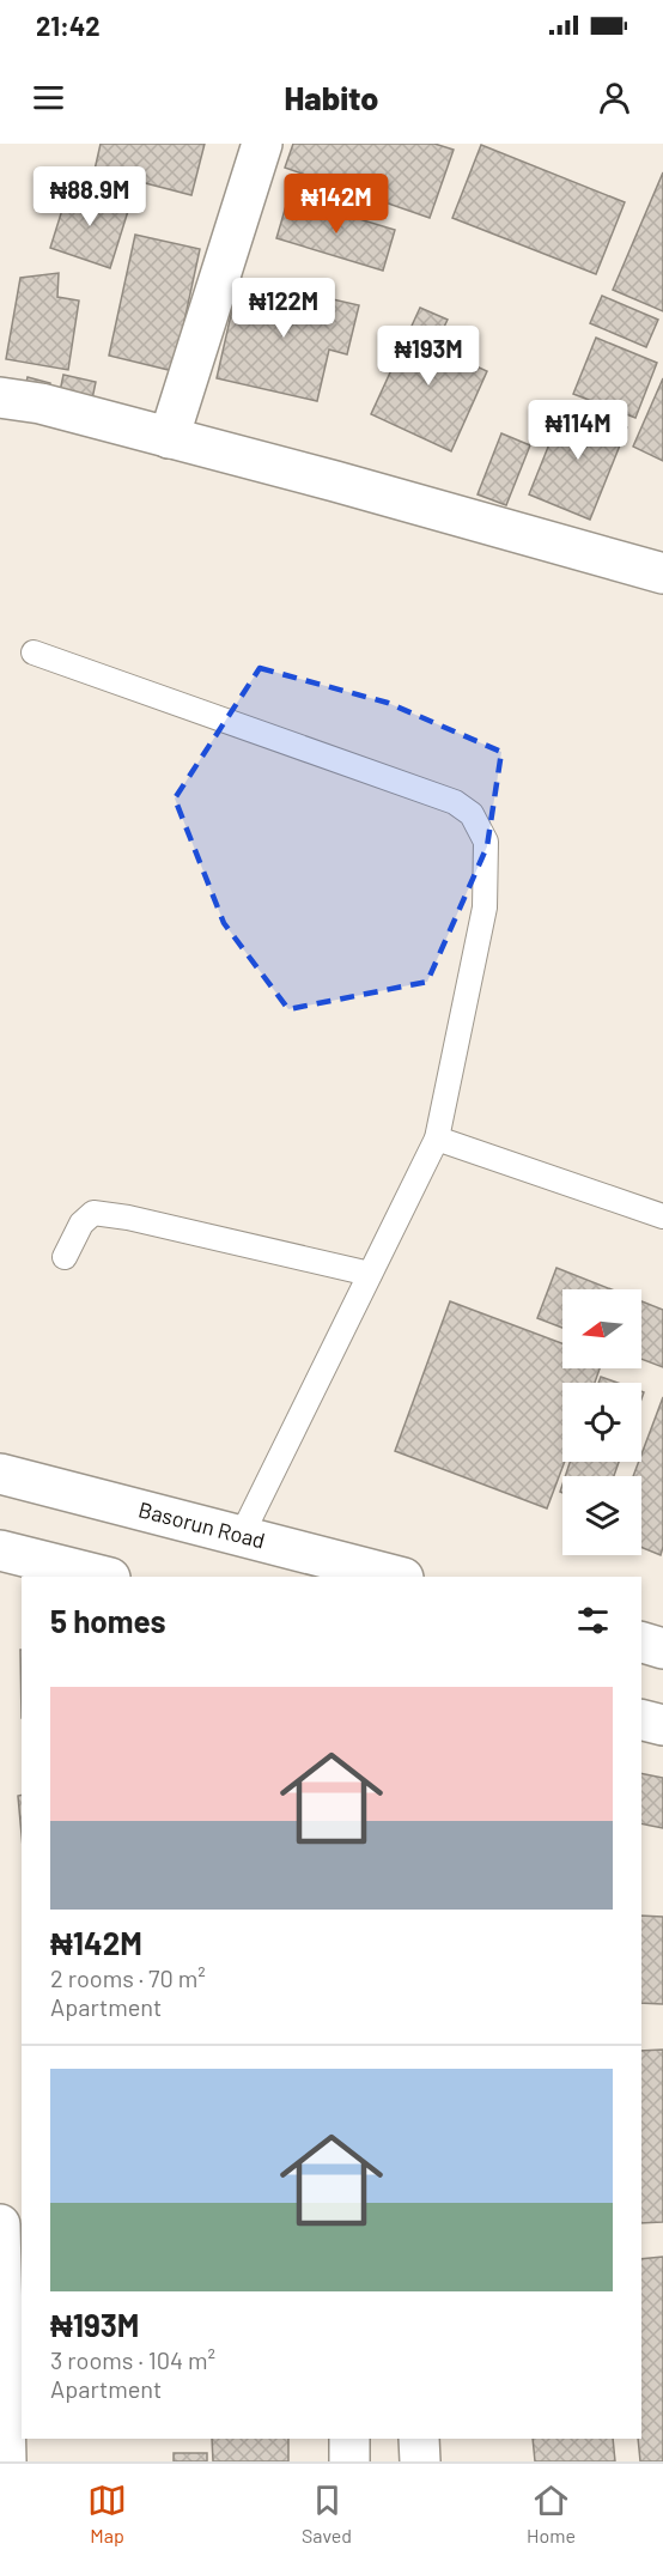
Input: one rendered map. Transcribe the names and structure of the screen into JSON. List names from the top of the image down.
{
  "streets": {
    "street": ["Basorun Road"]
  },
  "north": "left",
  "page": {
    "status": "21:42",
    "header": "Habito",
    "price": [
      "₦88.9M",
      "₦142M",
      "₦122M",
      "₦193M",
      "₦114M"
    ],
    "heading": "5 homes",
    "list": [
      {
        "name": "₦142M",
        "note": "2 rooms · 70 m² · Apartment"
      },
      {
        "name": "₦193M",
        "note": "3 rooms · 104 m² · Apartment"
      }
    ],
    "tabs": ["Map", "Saved", "Home"]
  }
}
